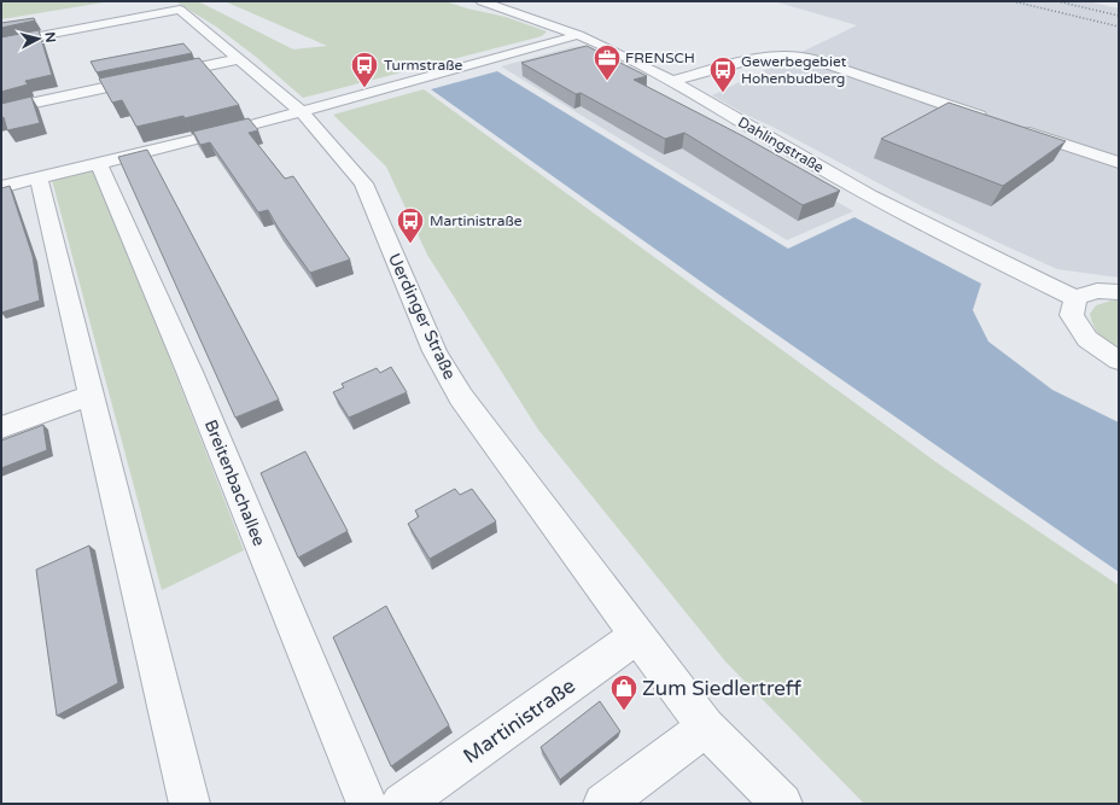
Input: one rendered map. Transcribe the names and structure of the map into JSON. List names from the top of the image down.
{
  "streets": {
    "street": [
      "Dahlingstraße",
      "Uerdinger Straße",
      "Breitenbachallee",
      "Martinistraße"
    ]
  },
  "crossings": [
    ["Uerdinger Straße", "Martinistraße"]
  ],
  "places": {
    "office": ["FRENSCH"],
    "bus stop": ["Turmstraße", "Gewerbegebiet Hohenbudberg", "Martinistraße"],
    "shop": ["Zum Siedlertreff"]
  },
  "north": "right"
}
